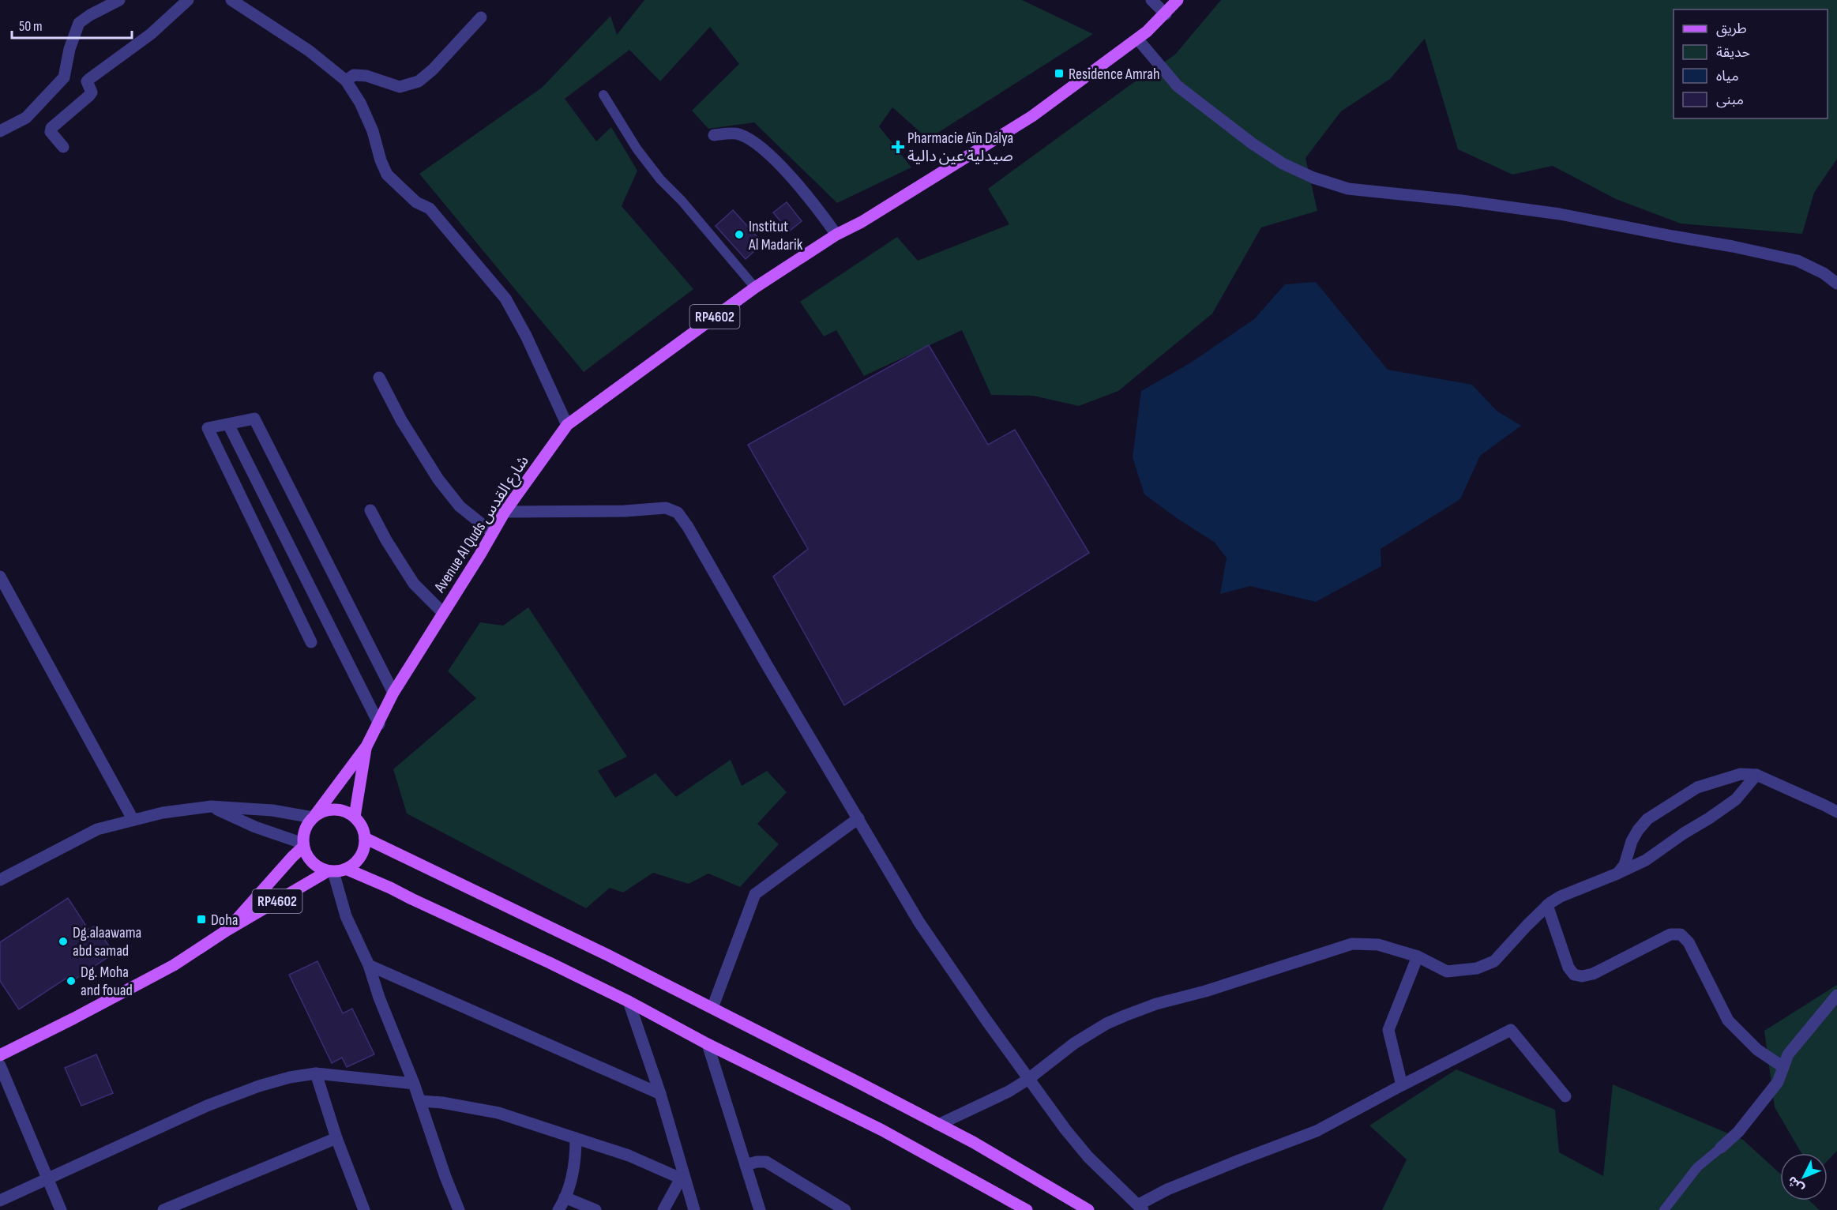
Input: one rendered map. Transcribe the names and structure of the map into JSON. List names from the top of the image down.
{
  "streets": {
    "main road": ["RP4602", "Avenue Al Quds شارع القدس"]
  },
  "crossings": [
    ["RP4602", "Avenue Al Quds شارع القدس"]
  ],
  "places": {
    "transit": ["Residence Amrah", "Doha"],
    "health": ["Pharmacie Aïn Dalya صيدلية عين دالية"],
    "other": ["Institut Al Madarik", "Dg.alaawama abd samad", "Dg. Moha and fouad"]
  },
  "legend": [
    "طريق",
    "حديقة",
    "مياه",
    "مبنى"
  ],
  "scale_bar": "50 m",
  "north": "bottom left"
}
